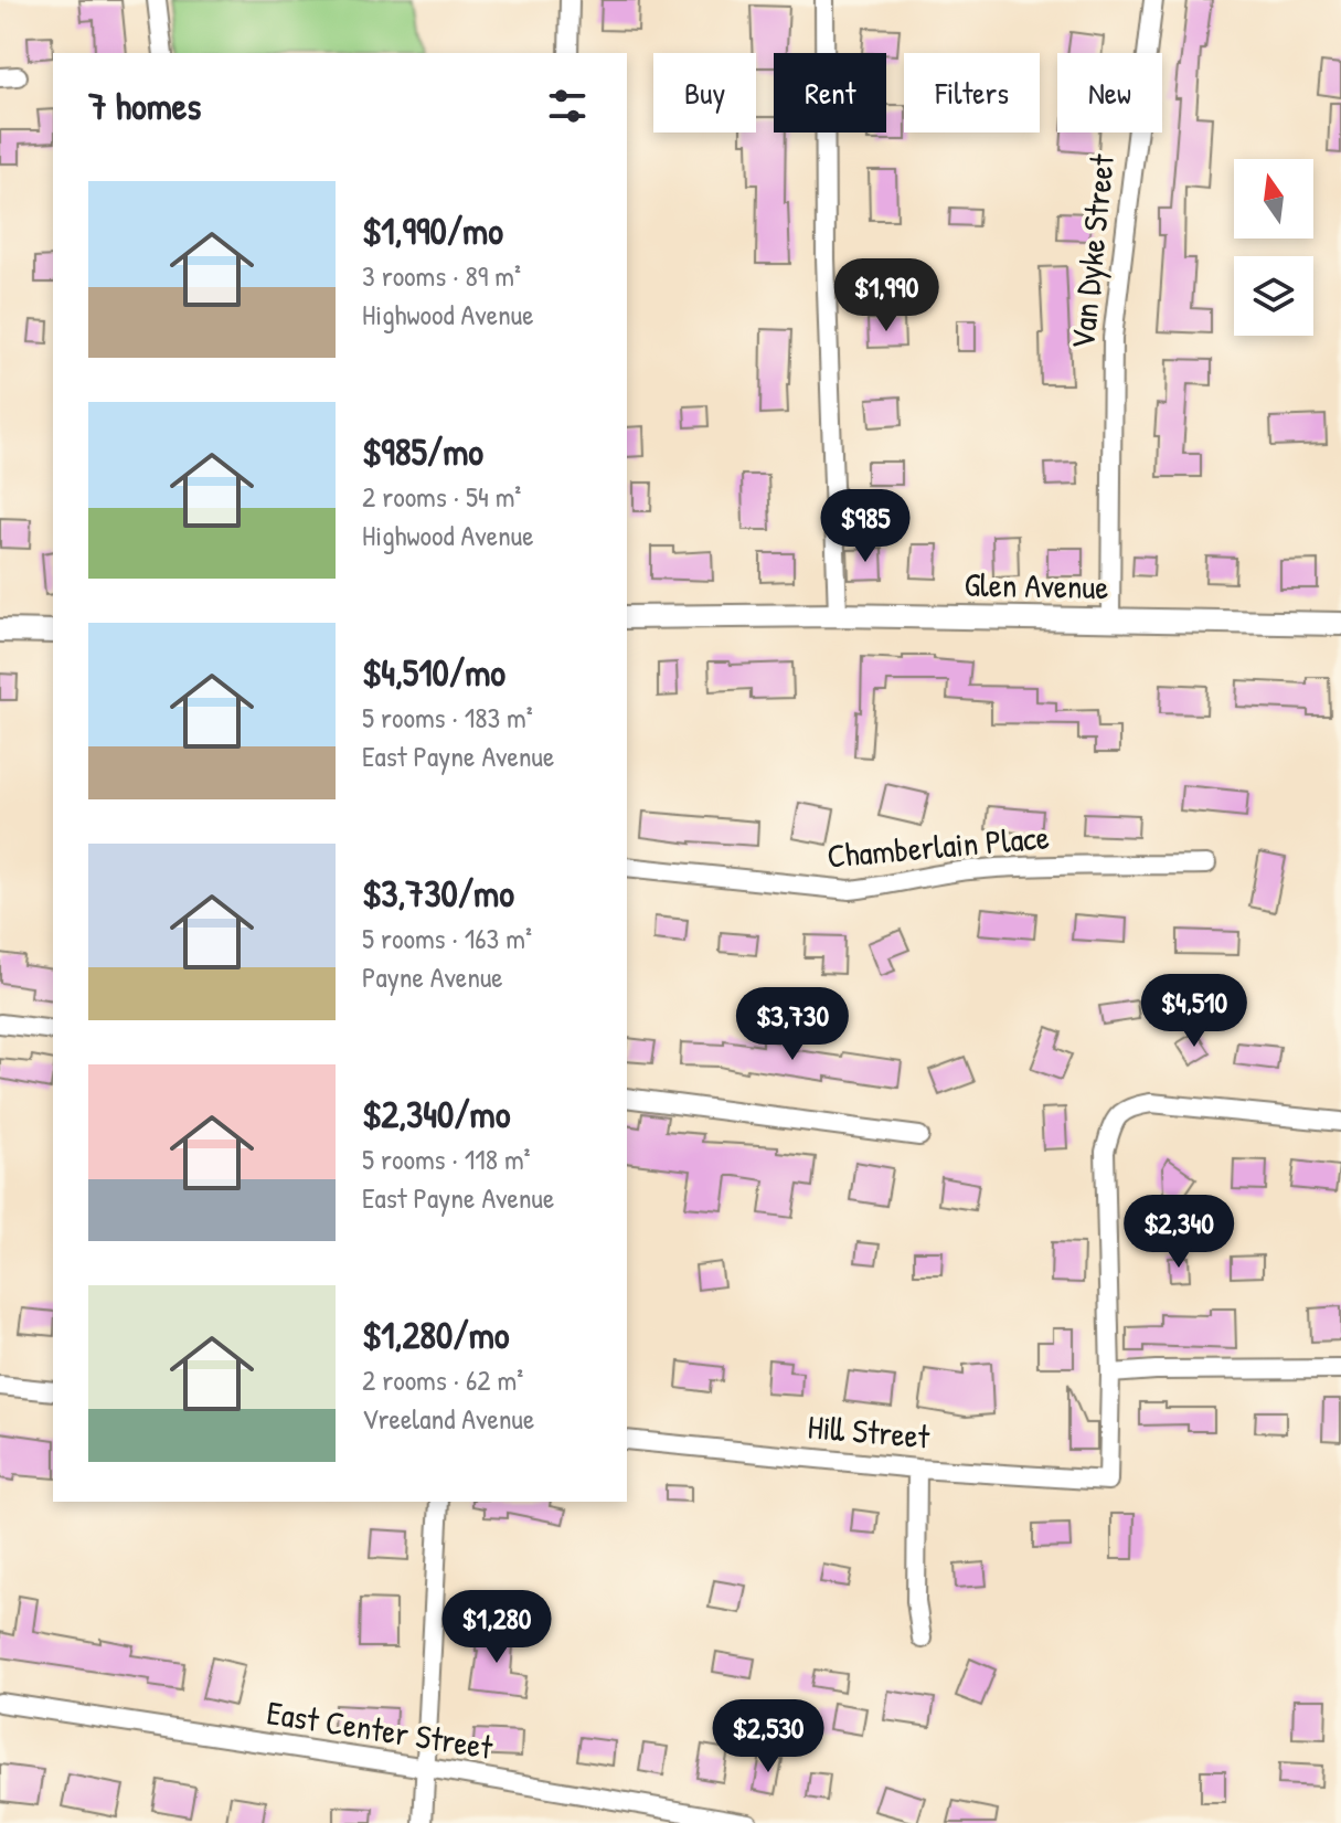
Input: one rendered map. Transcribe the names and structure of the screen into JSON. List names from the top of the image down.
{
  "streets": {
    "street": [
      "Van Dyke Street",
      "Glen Avenue",
      "Chamberlain Place",
      "Hill Street",
      "East Center Street"
    ]
  },
  "crossings": [
    ["Van Dyke Street", "Glen Avenue"]
  ],
  "north": "top",
  "page": {
    "chip": [
      "Buy",
      "Rent",
      "Filters",
      "New"
    ],
    "heading": "7 homes",
    "list": [
      {
        "name": "$1,990/mo",
        "note": "3 rooms · 89 m² · Highwood Avenue"
      },
      {
        "name": "$985/mo",
        "note": "2 rooms · 54 m² · Highwood Avenue"
      },
      {
        "name": "$4,510/mo",
        "note": "5 rooms · 183 m² · East Payne Avenue"
      },
      {
        "name": "$3,730/mo",
        "note": "5 rooms · 163 m² · Payne Avenue"
      },
      {
        "name": "$2,340/mo",
        "note": "5 rooms · 118 m² · East Payne Avenue"
      },
      {
        "name": "$1,280/mo",
        "note": "2 rooms · 62 m² · Vreeland Avenue"
      }
    ],
    "price": [
      "$1,990",
      "$985",
      "$4,510",
      "$3,730",
      "$2,340",
      "$1,280",
      "$2,530"
    ]
  }
}
